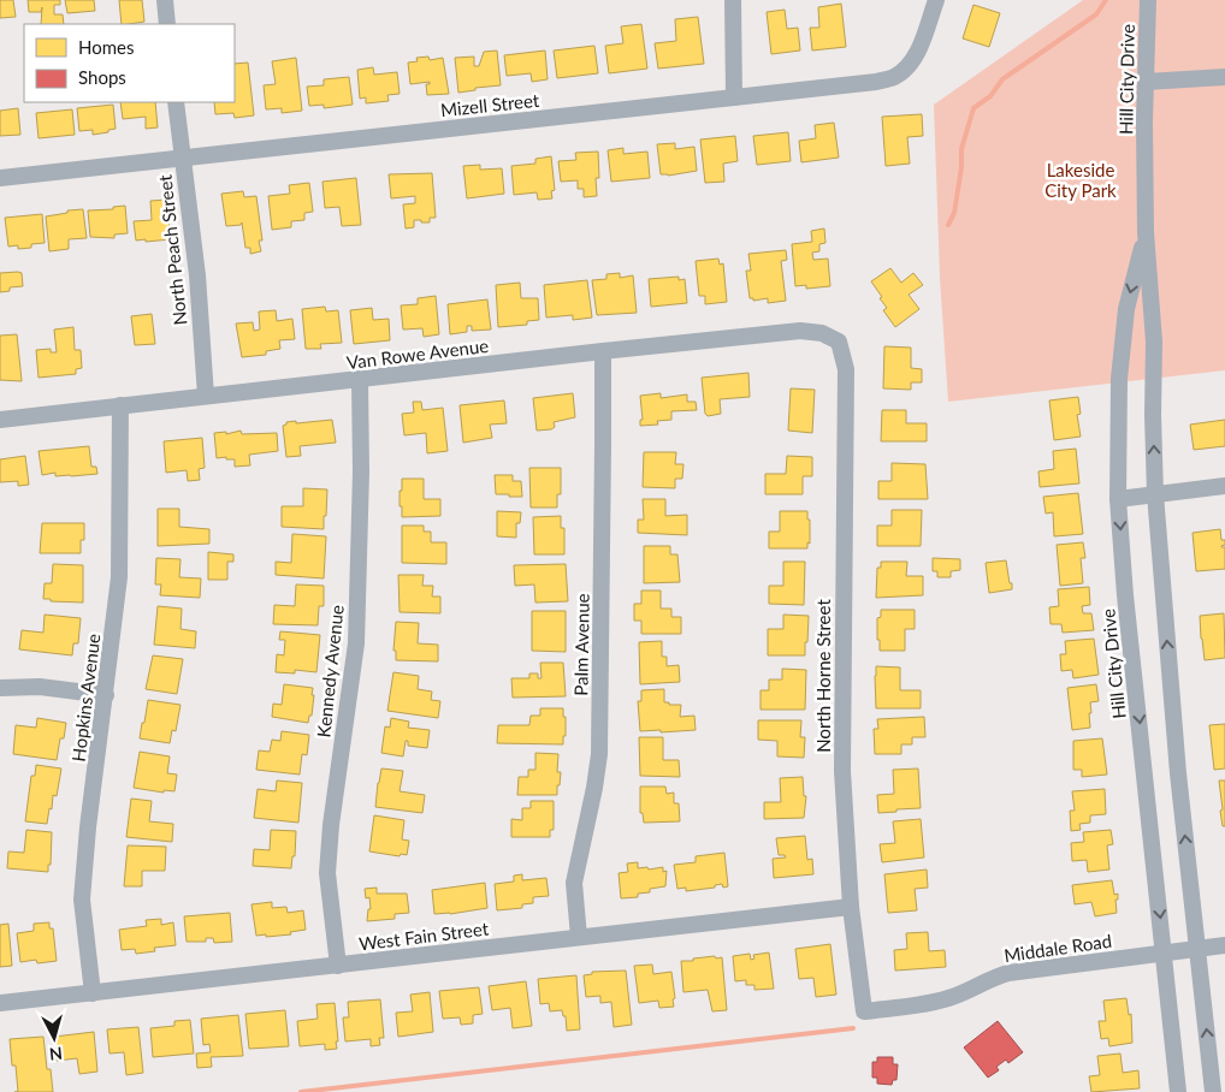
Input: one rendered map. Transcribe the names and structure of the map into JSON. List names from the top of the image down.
{
  "streets": {
    "street": [
      "Hill City Drive",
      "Mizell Street",
      "North Peach Street",
      "Van Rowe Avenue",
      "Palm Avenue",
      "Kennedy Avenue",
      "North Horne Street",
      "Hopkins Avenue",
      "West Fain Street",
      "Middale Road"
    ]
  },
  "crossings": [
    ["Hill City Drive", "Middale Road"],
    ["Mizell Street", "North Peach Street"],
    ["North Peach Street", "Van Rowe Avenue"],
    ["Van Rowe Avenue", "Palm Avenue"],
    ["Van Rowe Avenue", "Kennedy Avenue"],
    ["Van Rowe Avenue", "North Horne Street"],
    ["Van Rowe Avenue", "Hopkins Avenue"],
    ["Palm Avenue", "West Fain Street"],
    ["Kennedy Avenue", "West Fain Street"],
    ["North Horne Street", "West Fain Street"],
    ["North Horne Street", "Middale Road"],
    ["Hopkins Avenue", "West Fain Street"]
  ],
  "parks": ["Lakeside City Park"],
  "legend": ["Homes", "Shops"],
  "north": "bottom"
}
